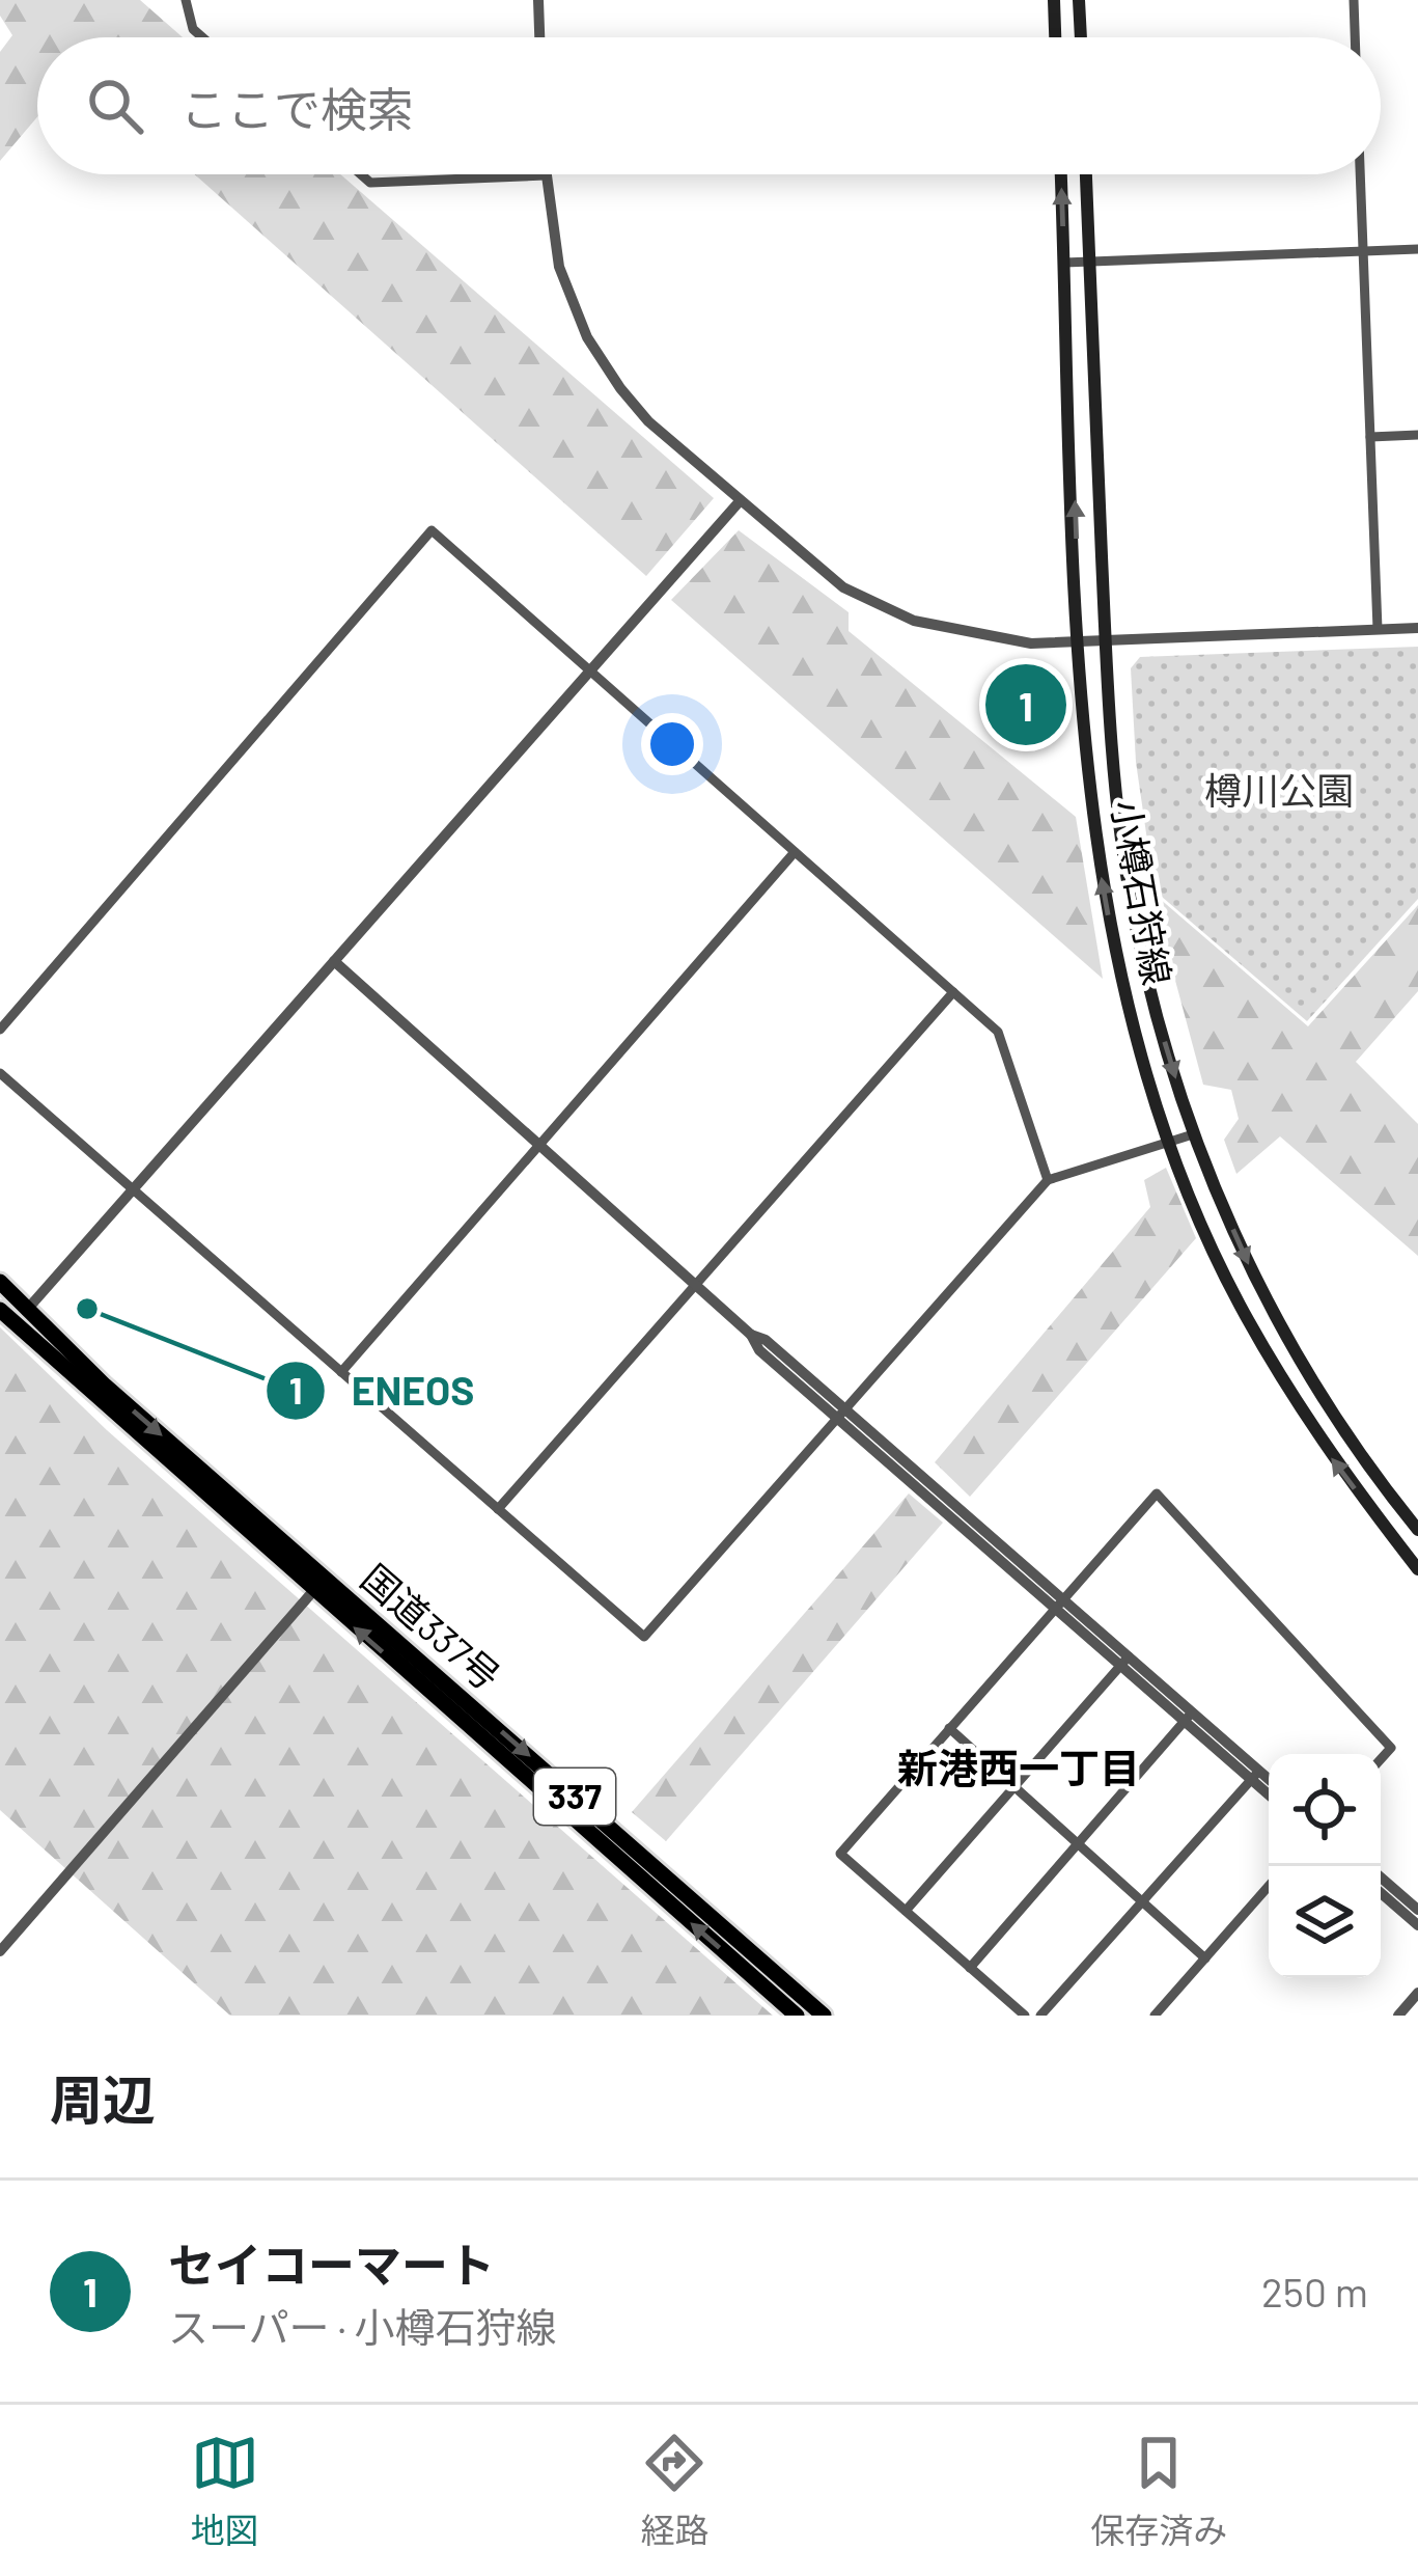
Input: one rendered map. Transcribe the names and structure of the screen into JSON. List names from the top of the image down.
{
  "streets": {
    "highway": ["国道337号", "337"],
    "main road": ["小樽石狩線"]
  },
  "districts": ["新港西一丁目"],
  "parks": ["樽川公園"],
  "places": ["ENEOS"],
  "page": {
    "search": "ここで検索",
    "pins": "1",
    "heading": "周辺",
    "list": [
      {
        "mark": "1",
        "name": "セイコーマート",
        "note": "スーパー · 小樽石狩線",
        "value": "250 m"
      }
    ],
    "nav": ["地図", "経路", "保存済み"]
  }
}
